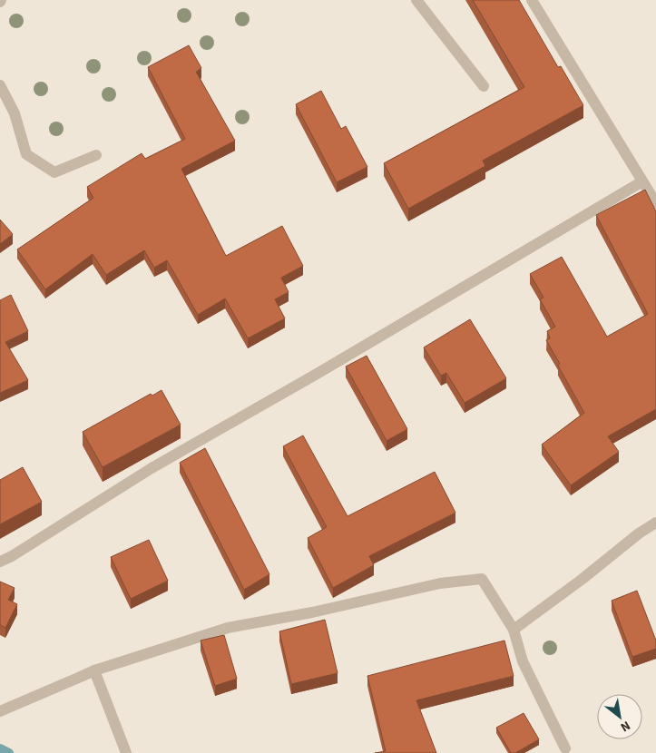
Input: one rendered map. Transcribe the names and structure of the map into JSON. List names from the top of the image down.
{
  "north": "bottom right"
}
